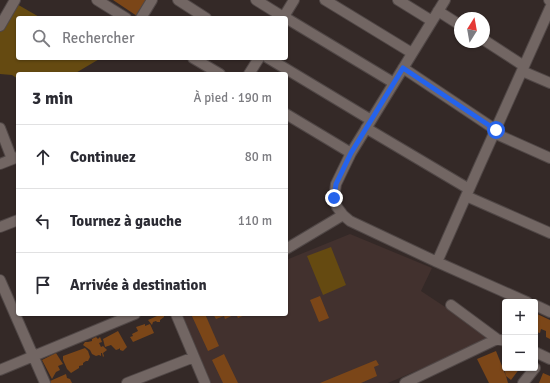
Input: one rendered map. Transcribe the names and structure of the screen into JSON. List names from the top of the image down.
{
  "north": "top",
  "page": {
    "search": "Rechercher",
    "heading": ["3 min", "À pied · 190 m"],
    "list": [
      ["Continuez", "80 m"],
      ["Tournez à gauche", "110 m"],
      "Arrivée à destination"
    ],
    "map_buttons": ["+", "−"]
  }
}
